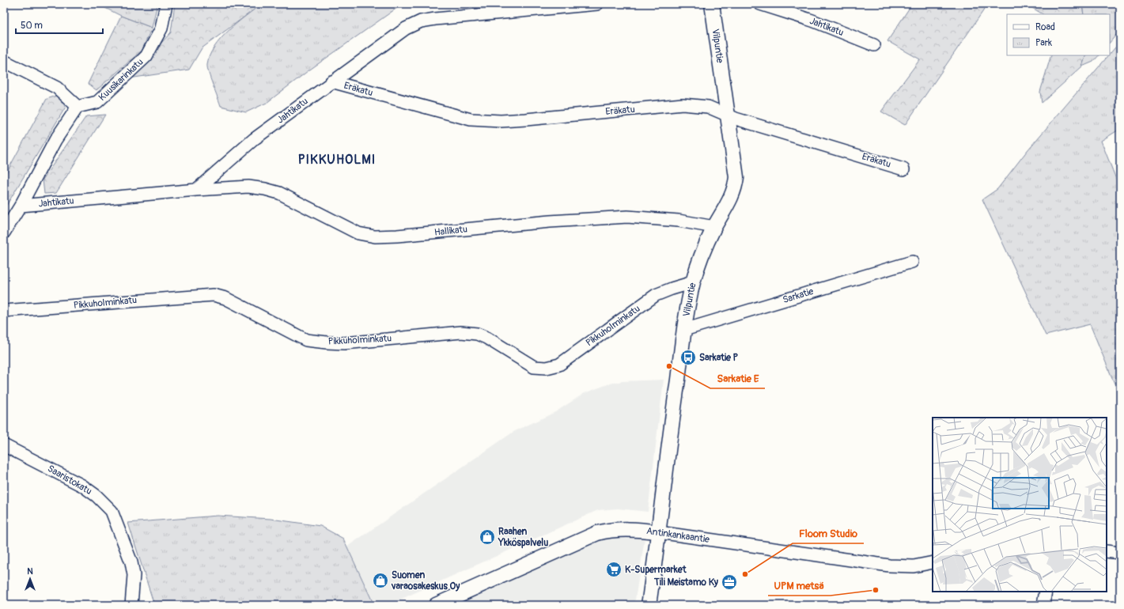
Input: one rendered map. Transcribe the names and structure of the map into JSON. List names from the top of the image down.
{
  "streets": {
    "street": [
      "Jahtikatu",
      "Vilpuntie",
      "Kuusikarinkatu",
      "Eräkatu",
      "Hallikatu",
      "Sarkatie",
      "Pikkuholminkatu",
      "Saaristokatu",
      "Antinkankaantie"
    ]
  },
  "crossings": [
    ["Jahtikatu", "Eräkatu"],
    ["Jahtikatu", "Hallikatu"],
    ["Vilpuntie", "Eräkatu"],
    ["Vilpuntie", "Hallikatu"],
    ["Vilpuntie", "Sarkatie"],
    ["Vilpuntie", "Pikkuholminkatu"],
    ["Vilpuntie", "Antinkankaantie"]
  ],
  "districts": ["PIKKUHOLMI"],
  "places": {
    "bus stop": ["Sarkatie P"],
    "other": ["Sarkatie E", "Floom Studio", "UPM metsä"],
    "shop": ["Raahen Ykköspalvelu", "Suomen varaosakeskus Oy"],
    "supermarket": ["K-Supermarket"],
    "office": ["Tili Meistamo Ky"]
  },
  "legend": ["Road", "Park"],
  "scale_bar": "50 m",
  "north": "top"
}
